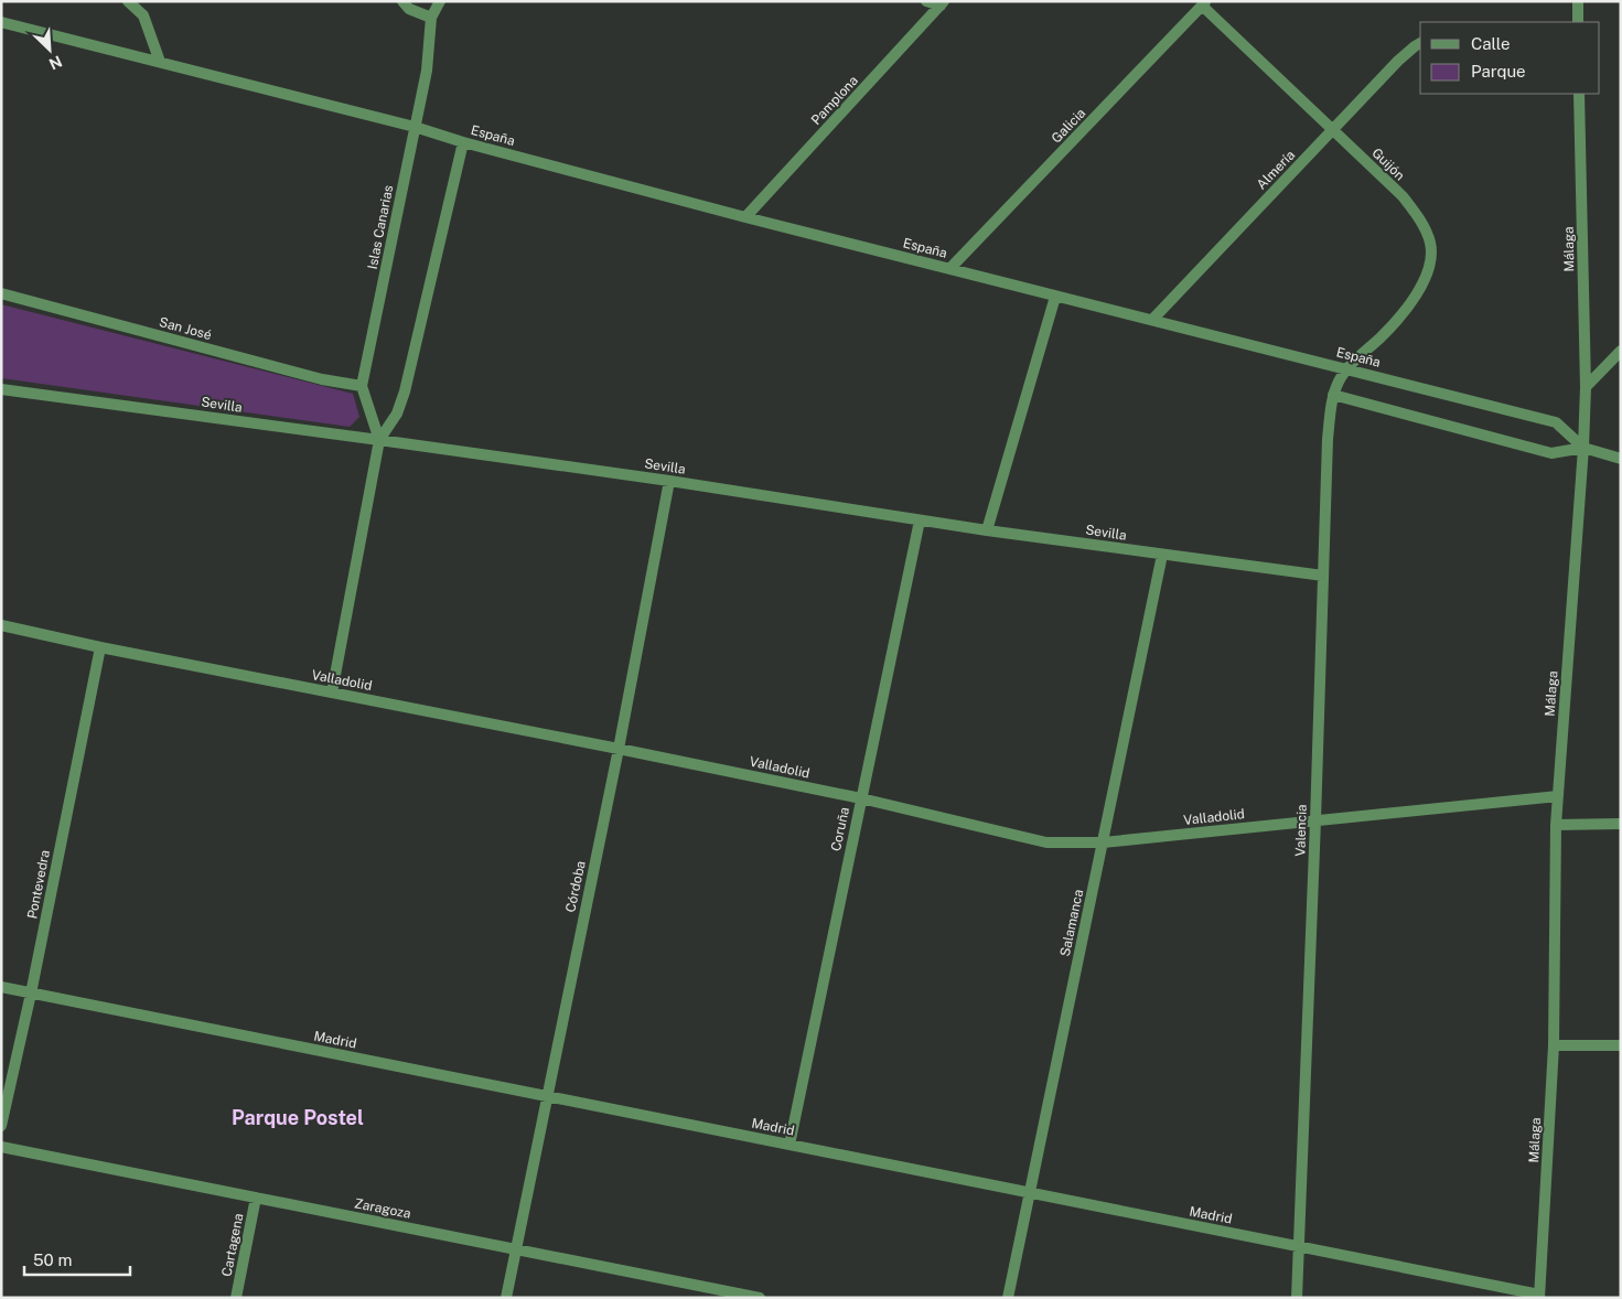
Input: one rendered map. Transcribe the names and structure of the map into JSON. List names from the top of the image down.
{
  "streets": {
    "street": [
      "Pamplona",
      "Galicia",
      "España",
      "Guijón",
      "Almería",
      "Islas Canarias",
      "Málaga",
      "San José",
      "Sevilla",
      "Valladolid",
      "Coruña",
      "Valencia",
      "Pontevedra",
      "Córdoba",
      "Salamanca",
      "Madrid",
      "Zaragoza",
      "Cartagena"
    ]
  },
  "crossings": [
    ["Pamplona", "España"],
    ["Galicia", "España"],
    ["Galicia", "Guijón"],
    ["España", "Guijón"],
    ["España", "Almería"],
    ["España", "Islas Canarias"],
    ["España", "Málaga"],
    ["España", "Valencia"],
    ["Guijón", "Almería"],
    ["Guijón", "Valencia"],
    ["Islas Canarias", "San José"],
    ["Islas Canarias", "Sevilla"],
    ["Islas Canarias", "Valladolid"],
    ["Málaga", "Valladolid"],
    ["Málaga", "Madrid"],
    ["Sevilla", "Coruña"],
    ["Sevilla", "Valencia"],
    ["Sevilla", "Córdoba"],
    ["Sevilla", "Salamanca"],
    ["Valladolid", "Coruña"],
    ["Valladolid", "Valencia"],
    ["Valladolid", "Pontevedra"],
    ["Valladolid", "Córdoba"],
    ["Valladolid", "Salamanca"],
    ["Coruña", "Madrid"],
    ["Valencia", "Madrid"],
    ["Pontevedra", "Madrid"],
    ["Córdoba", "Madrid"],
    ["Córdoba", "Zaragoza"],
    ["Salamanca", "Madrid"],
    ["Zaragoza", "Cartagena"]
  ],
  "districts": ["Parque Postel"],
  "legend": ["Calle", "Parque"],
  "scale_bar": "50 m",
  "north": "bottom right"
}
